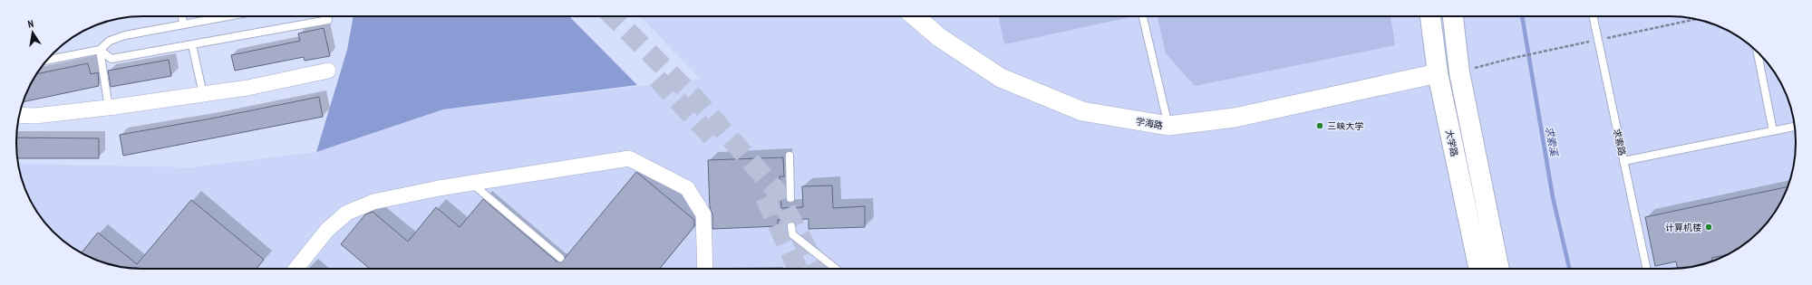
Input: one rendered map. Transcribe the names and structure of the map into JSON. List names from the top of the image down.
{
  "streets": {
    "main road": ["大学路"],
    "street": ["学海路"],
    "lane": ["求索路"]
  },
  "crossings": [
    ["学海路", "大学路"]
  ],
  "water": ["求索溪"],
  "places": ["三峡大学", "计算机楼"],
  "north": "top"
}
